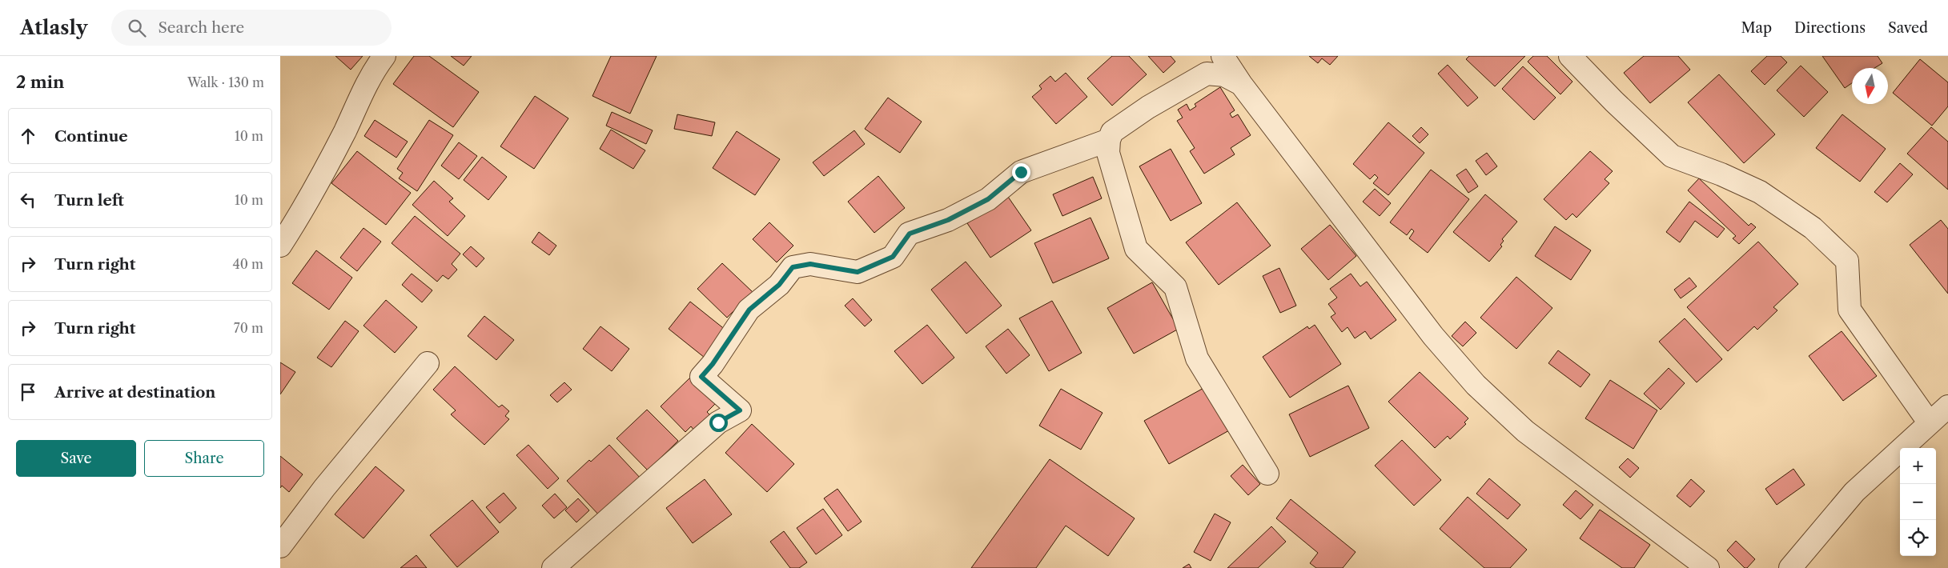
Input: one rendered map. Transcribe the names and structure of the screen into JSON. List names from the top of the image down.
{
  "north": "bottom",
  "page": {
    "header": "Atlasly",
    "search": "Search here",
    "nav": ["Map", "Directions", "Saved"],
    "heading": ["2 min", "Walk · 130 m"],
    "list": [
      ["Continue", "10 m"],
      ["Turn left", "10 m"],
      ["Turn right", "40 m"],
      ["Turn right", "70 m"],
      "Arrive at destination"
    ],
    "buttons": ["Save", "Share"],
    "map_buttons": ["+", "−"]
  }
}
